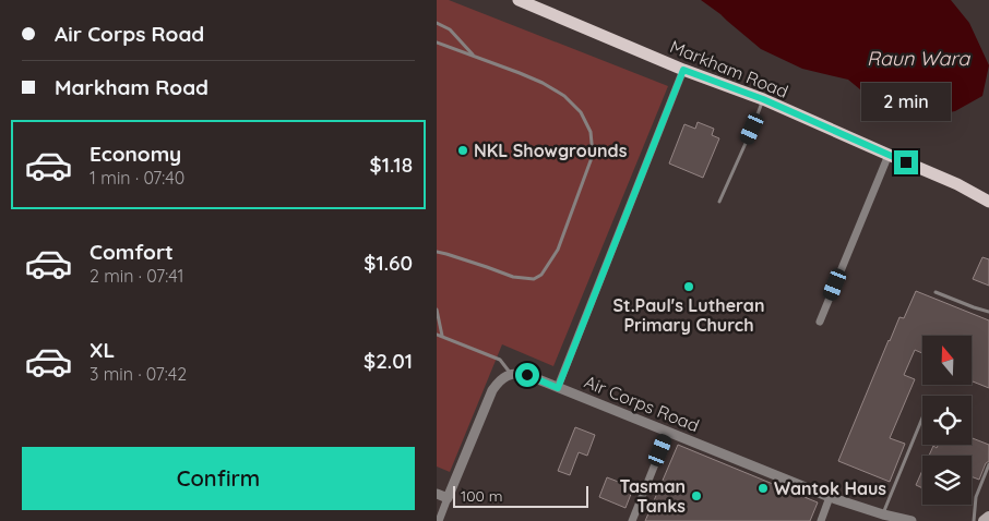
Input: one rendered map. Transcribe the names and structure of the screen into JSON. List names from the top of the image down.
{
  "streets": {
    "main road": ["Markham Road"],
    "street": ["Air Corps Road"]
  },
  "water": ["Raun Wara"],
  "places": [
    "NKL Showgrounds",
    "St.Paul's Lutheran Primary Church",
    "Wantok Haus",
    "Tasman Tanks"
  ],
  "scale_bar": "100 m",
  "north": "top",
  "page": {
    "banner": ["Air Corps Road", "Markham Road"],
    "bubble": "2 min",
    "list": [
      {
        "name": "Economy",
        "note": "1 min · 07:40",
        "value": "$1.18"
      },
      {
        "name": "Comfort",
        "note": "2 min · 07:41",
        "value": "$1.60"
      },
      {
        "name": "XL",
        "note": "3 min · 07:42",
        "value": "$2.01"
      }
    ],
    "buttons": "Confirm",
    "scale": "100 m"
  }
}
